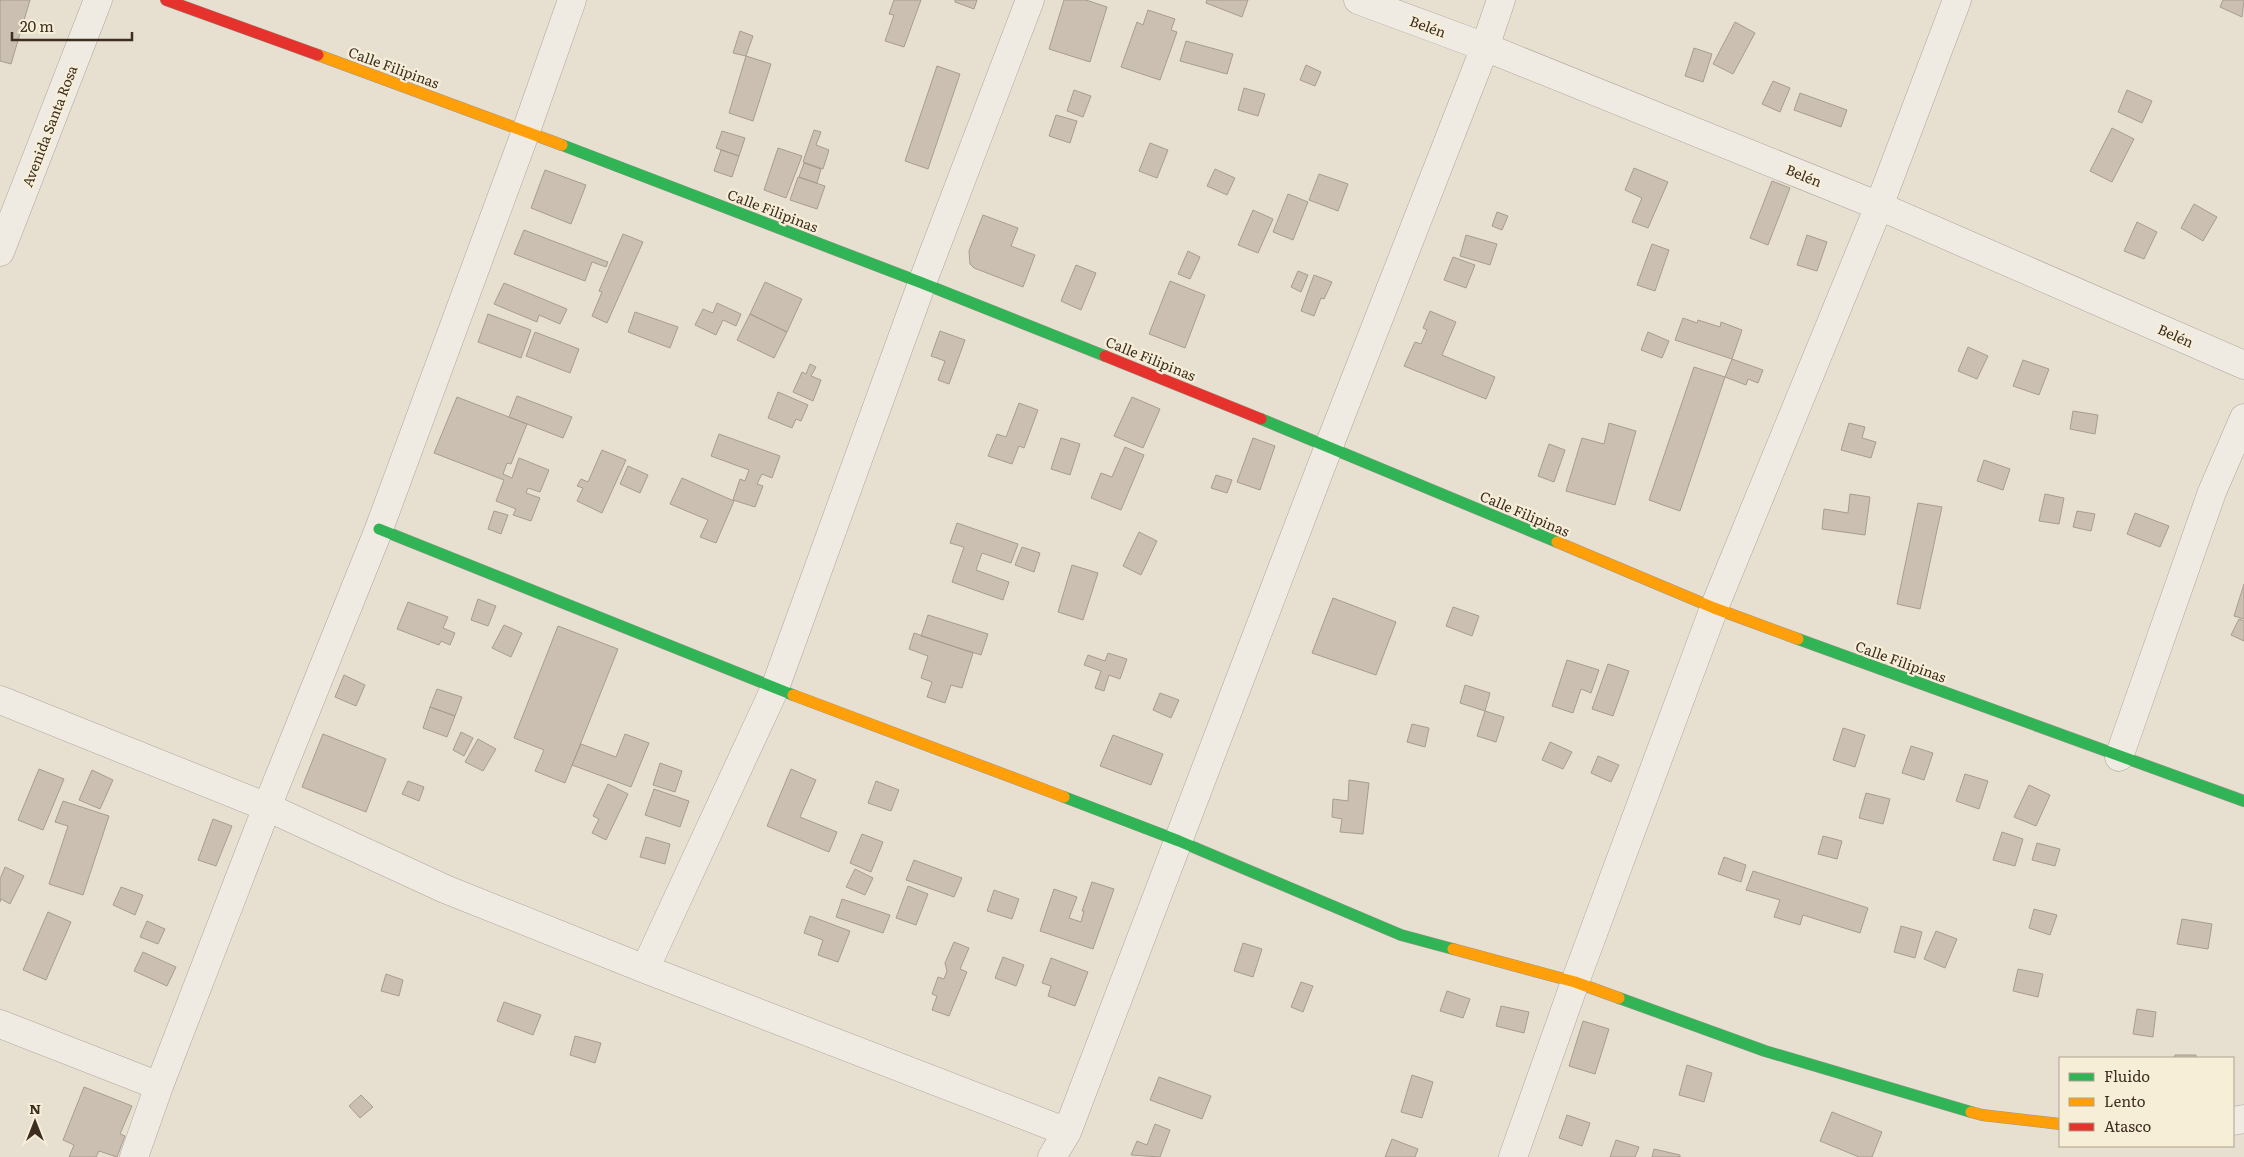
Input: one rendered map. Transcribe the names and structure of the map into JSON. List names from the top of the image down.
{
  "streets": {
    "street": ["Belén", "Calle Filipinas", "Avenida Santa Rosa"]
  },
  "legend": ["Fluido", "Lento", "Atasco"],
  "scale_bar": "20 m",
  "north": "top"
}
